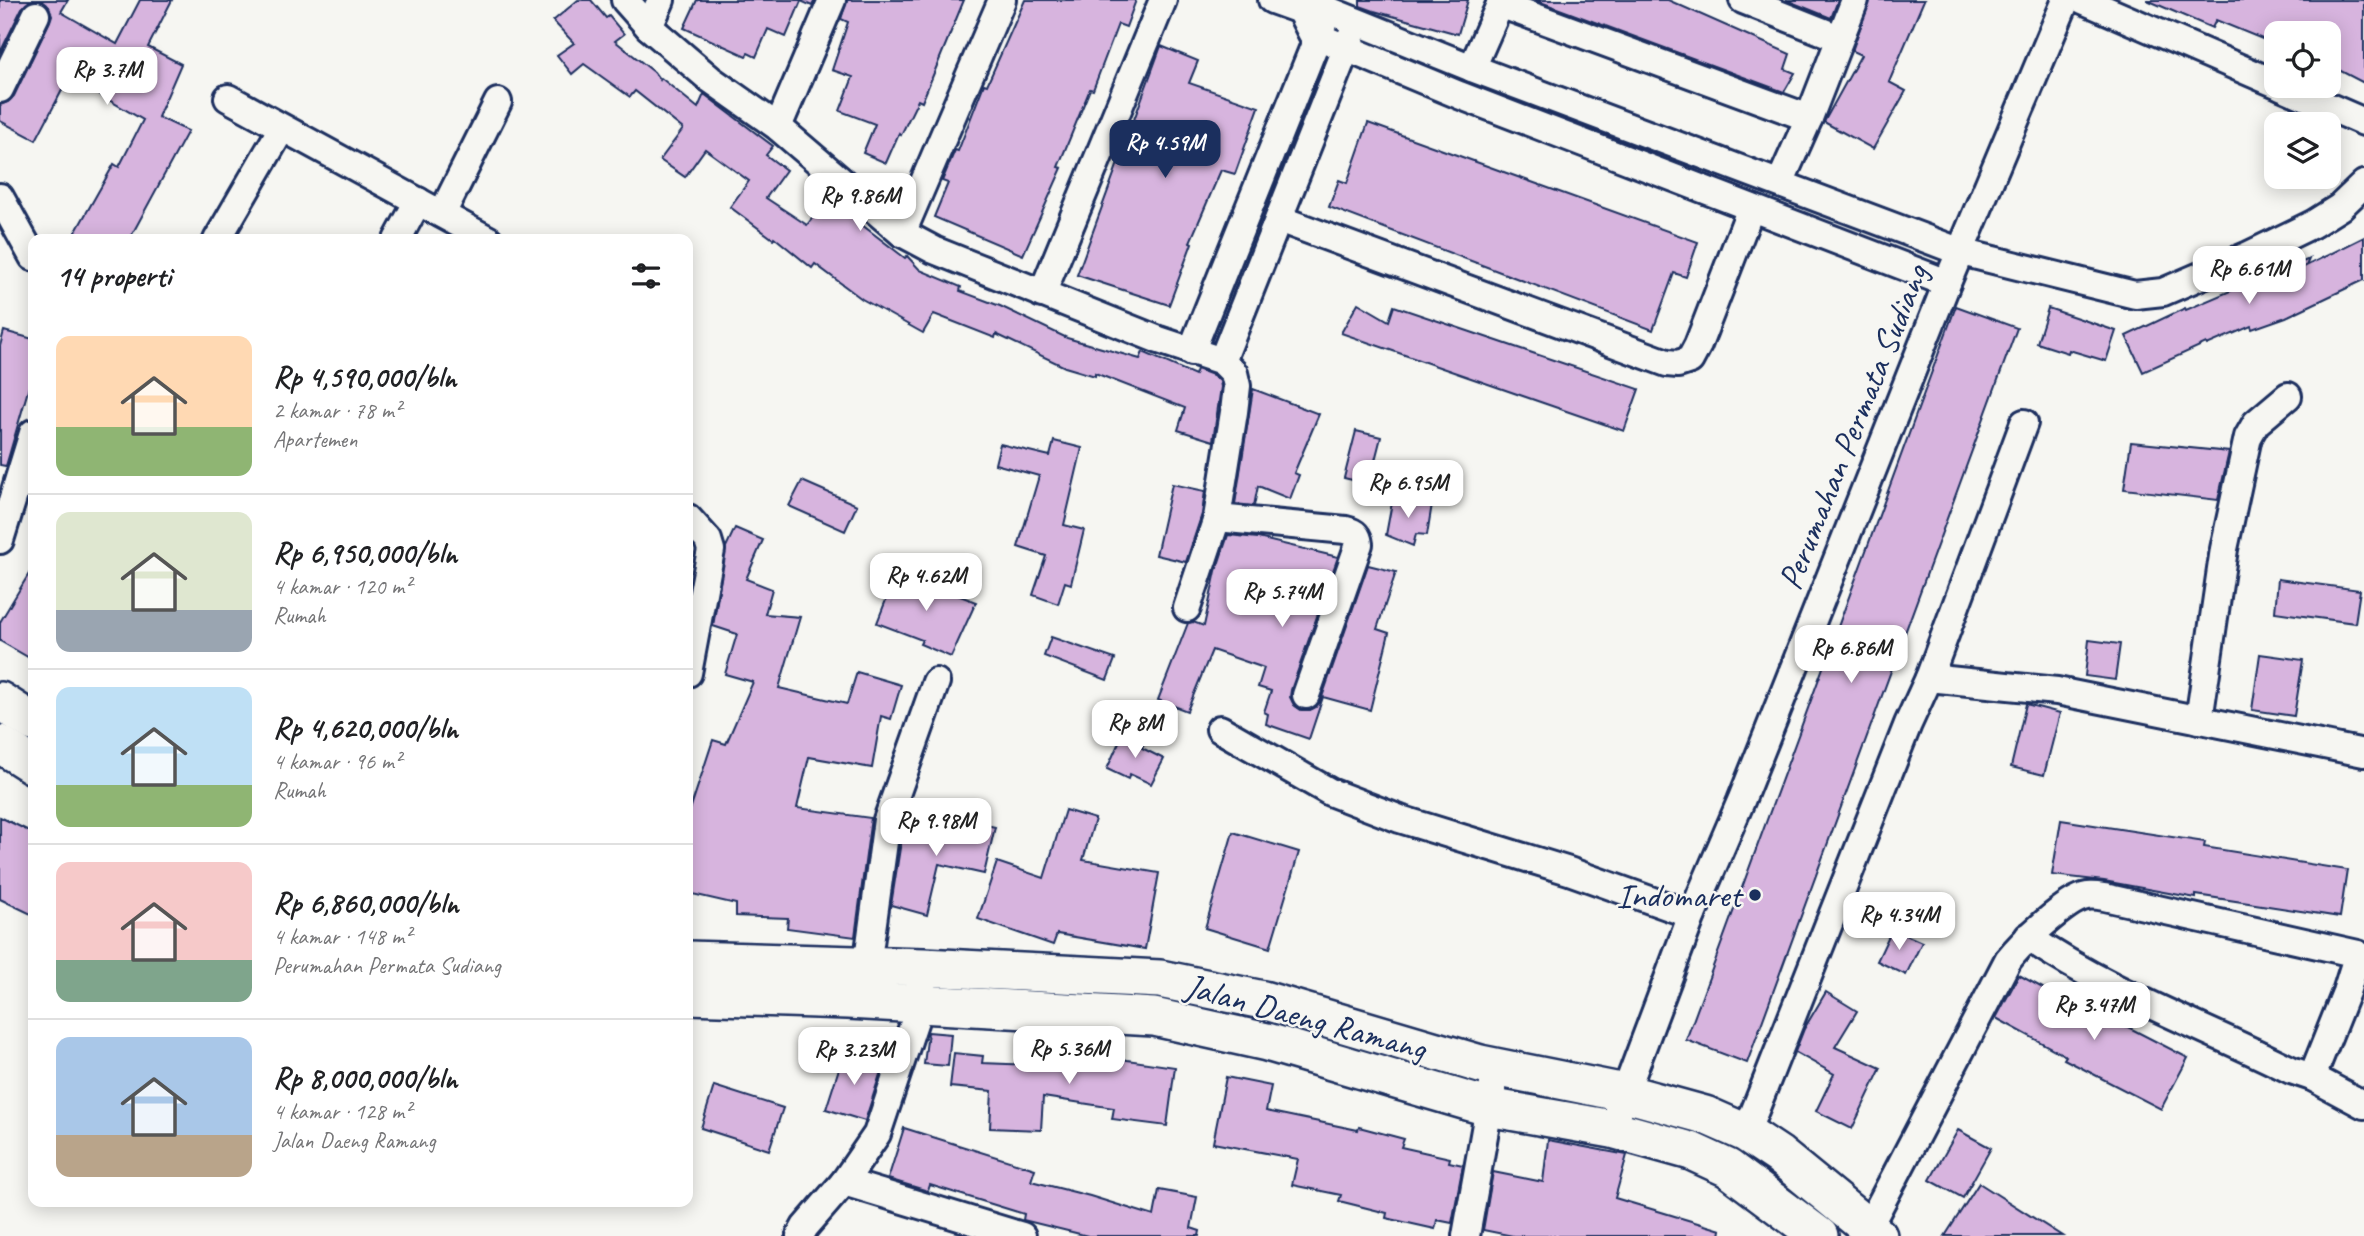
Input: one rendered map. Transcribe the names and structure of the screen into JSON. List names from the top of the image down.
{
  "streets": {
    "main road": ["Jalan Daeng Ramang"],
    "street": ["Perumahan Permata Sudiang"]
  },
  "crossings": [
    ["Perumahan Permata Sudiang", "Jalan Daeng Ramang"]
  ],
  "places": ["Indomaret"],
  "page": {
    "price": [
      "Rp 3.7M",
      "Rp 4.59M",
      "Rp 9.86M",
      "Rp 6.61M",
      "Rp 6.95M",
      "Rp 4.62M",
      "Rp 5.74M",
      "Rp 6.86M",
      "Rp 8M",
      "Rp 9.98M",
      "Rp 4.34M",
      "Rp 3.47M",
      "Rp 5.36M",
      "Rp 3.23M"
    ],
    "heading": "14 properti",
    "list": [
      {
        "name": "Rp 4,590,000/bln",
        "note": "2 kamar · 78 m² · Apartemen"
      },
      {
        "name": "Rp 6,950,000/bln",
        "note": "4 kamar · 120 m² · Rumah"
      },
      {
        "name": "Rp 4,620,000/bln",
        "note": "4 kamar · 96 m² · Rumah"
      },
      {
        "name": "Rp 6,860,000/bln",
        "note": "4 kamar · 148 m² · Perumahan Permata Sudiang"
      },
      {
        "name": "Rp 8,000,000/bln",
        "note": "4 kamar · 128 m² · Jalan Daeng Ramang"
      }
    ]
  }
}
